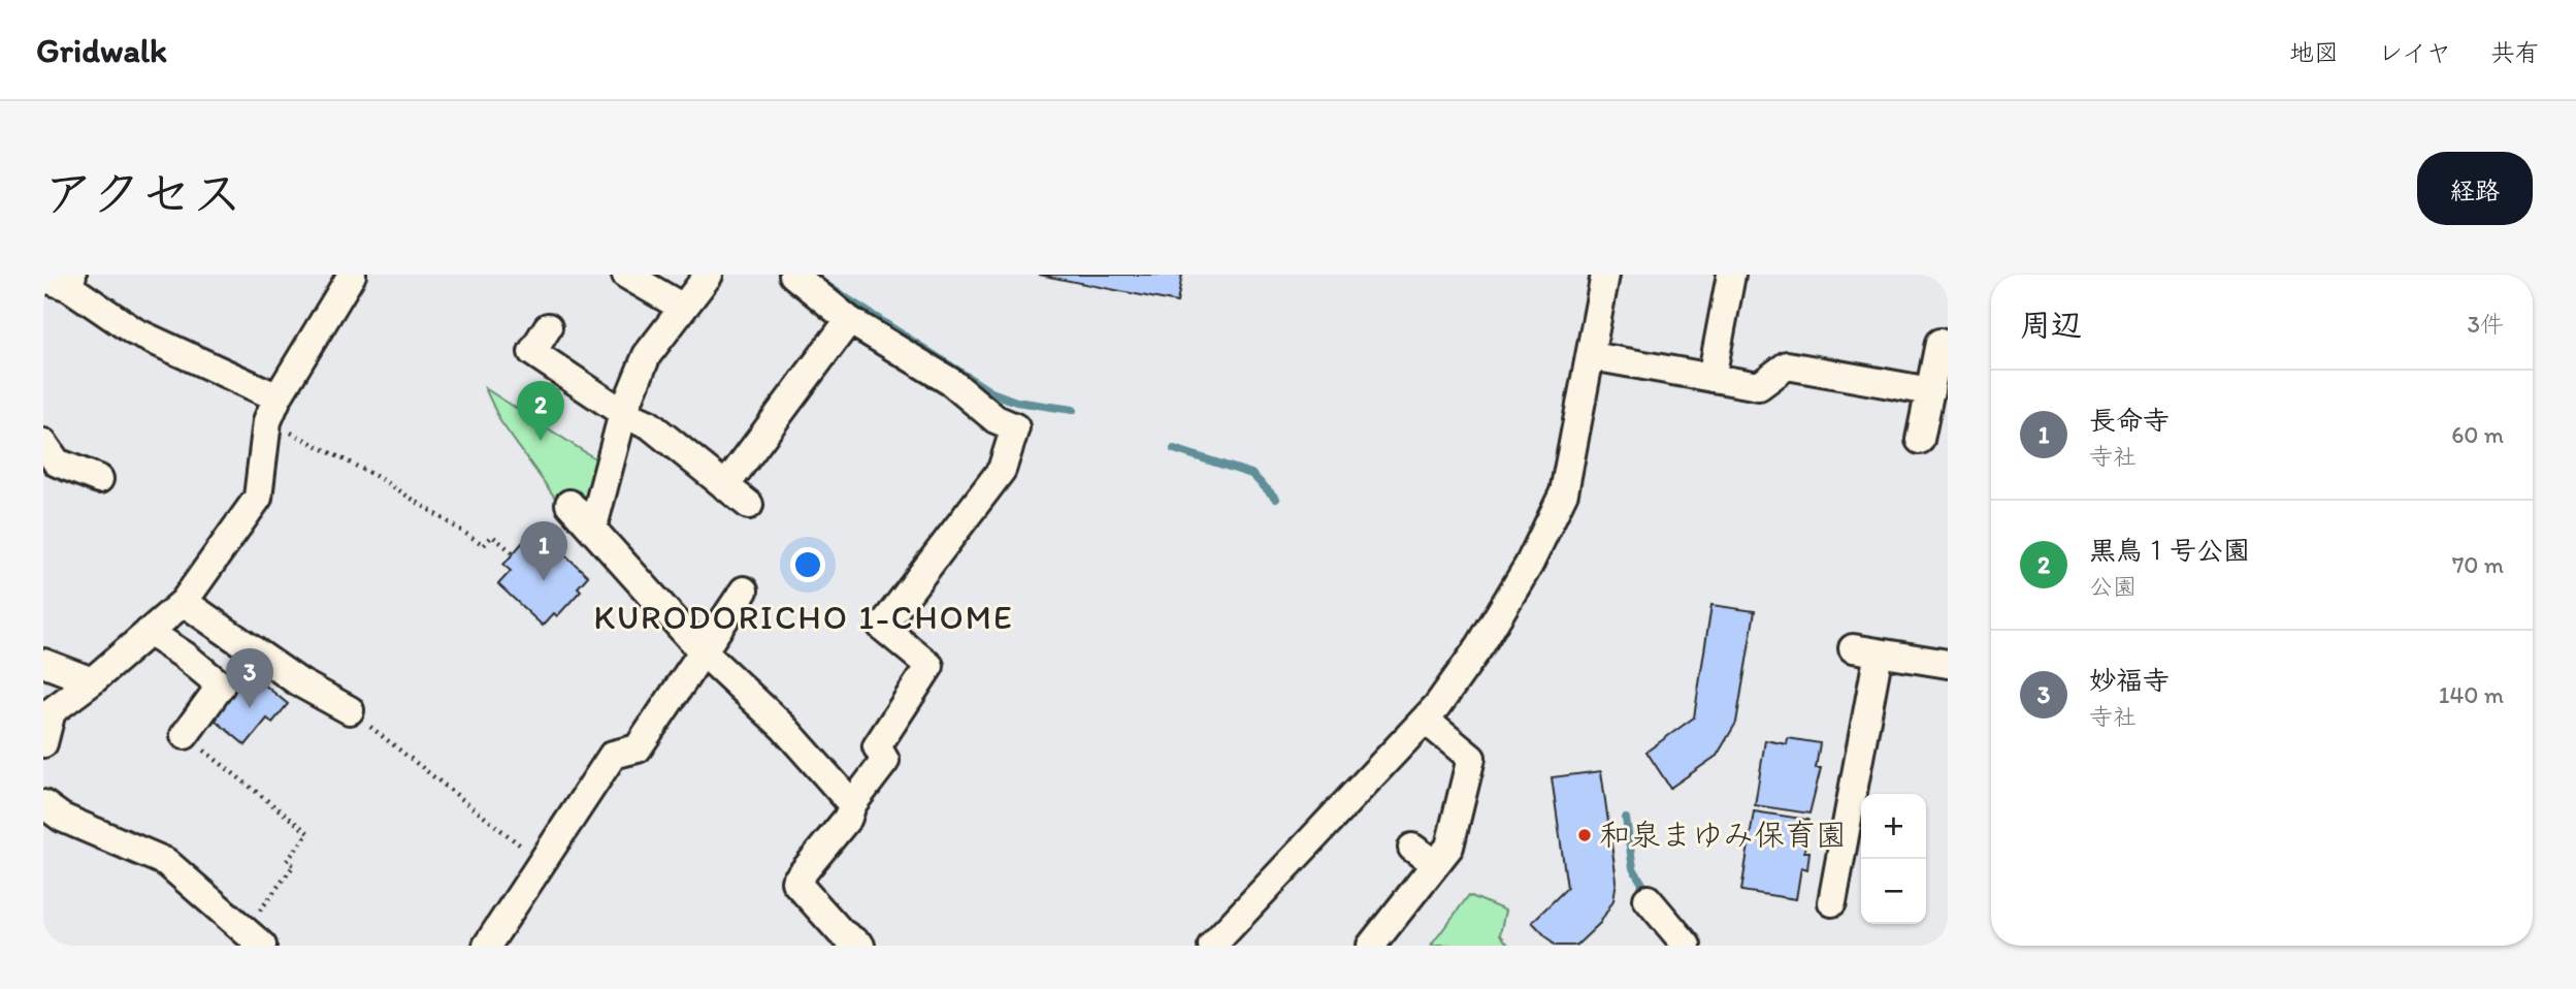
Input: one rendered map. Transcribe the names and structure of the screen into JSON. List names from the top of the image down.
{
  "districts": ["KURODORICHO 1-CHOME"],
  "places": ["和泉まゆみ保育園"],
  "page": {
    "header": "Gridwalk",
    "nav": ["地図", "レイヤ", "共有"],
    "title": "アクセス",
    "buttons": "経路",
    "heading": ["周辺", "3件"],
    "list": [
      {
        "mark": "1",
        "name": "長命寺",
        "note": "寺社",
        "value": "60 m"
      },
      {
        "mark": "2",
        "name": "黒鳥１号公園",
        "note": "公園",
        "value": "70 m"
      },
      {
        "mark": "3",
        "name": "妙福寺",
        "note": "寺社",
        "value": "140 m"
      }
    ],
    "pins": ["2", "1", "3"],
    "map_buttons": ["+", "−"]
  }
}
